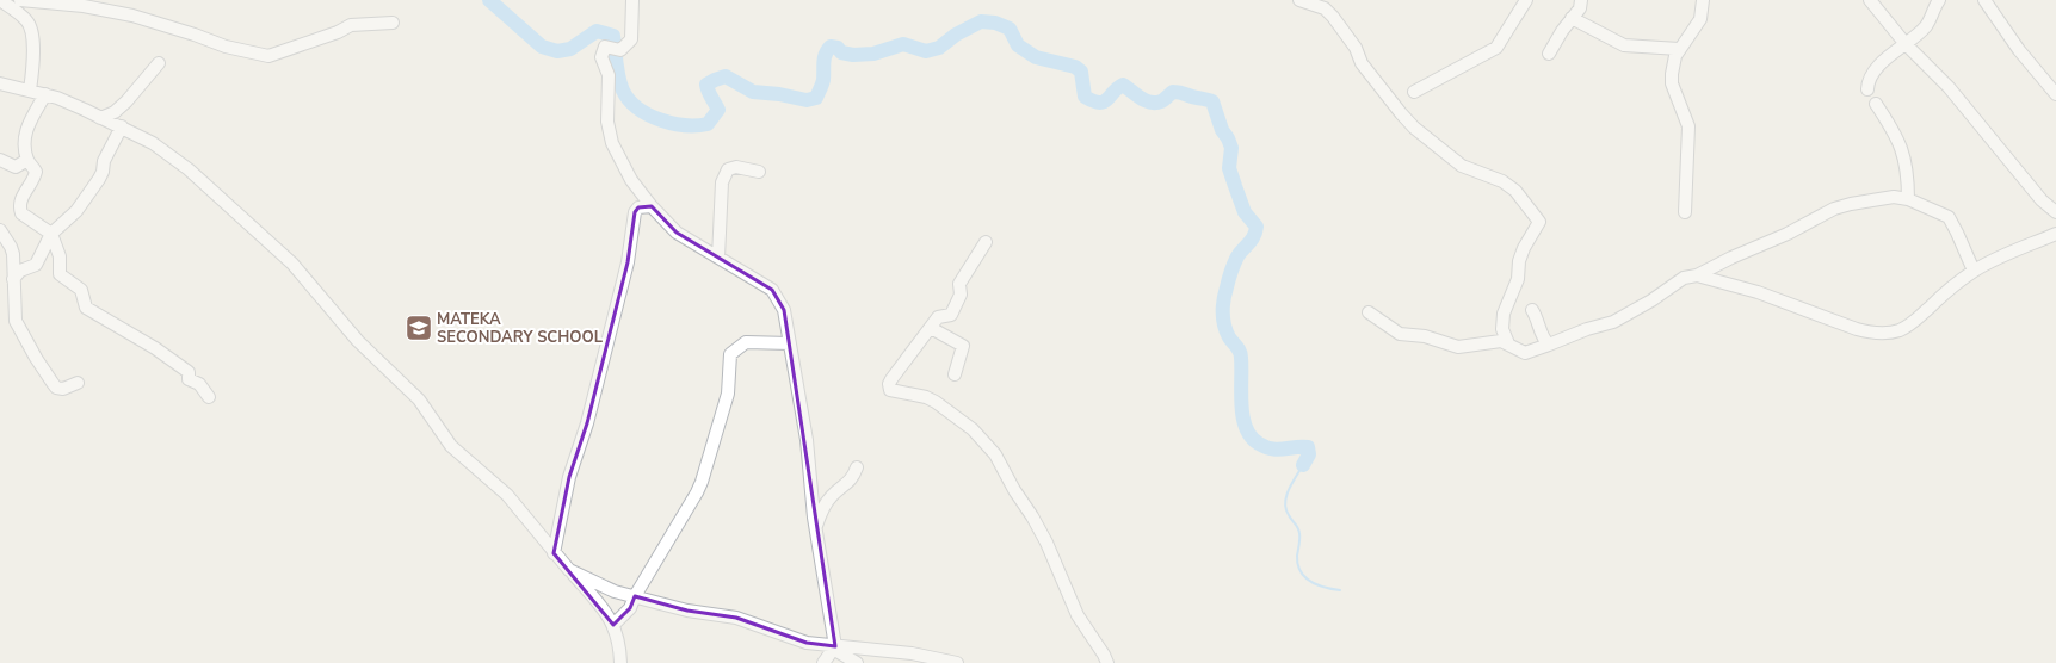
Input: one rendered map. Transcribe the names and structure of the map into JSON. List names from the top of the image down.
{
  "places": {
    "school or university": ["MATEKA SECONDARY SCHOOL"]
  }
}
